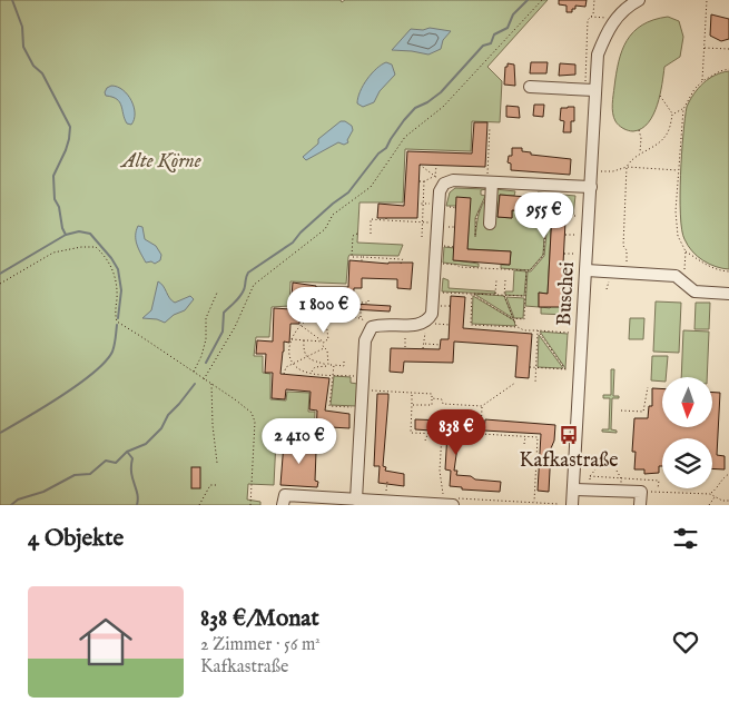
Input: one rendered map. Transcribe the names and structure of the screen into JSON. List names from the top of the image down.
{
  "streets": {
    "street": ["Buschei"]
  },
  "parks": ["Alte Körne"],
  "places": {
    "bus stop": ["Kafkastraße"]
  },
  "north": "bottom",
  "page": {
    "price": [
      "955 €",
      "1 800 €",
      "838 €",
      "2 410 €"
    ],
    "heading": "4 Objekte",
    "list": [
      {
        "name": "838 €/Monat",
        "note": "2 Zimmer · 56 m² · Kafkastraße"
      }
    ]
  }
}
